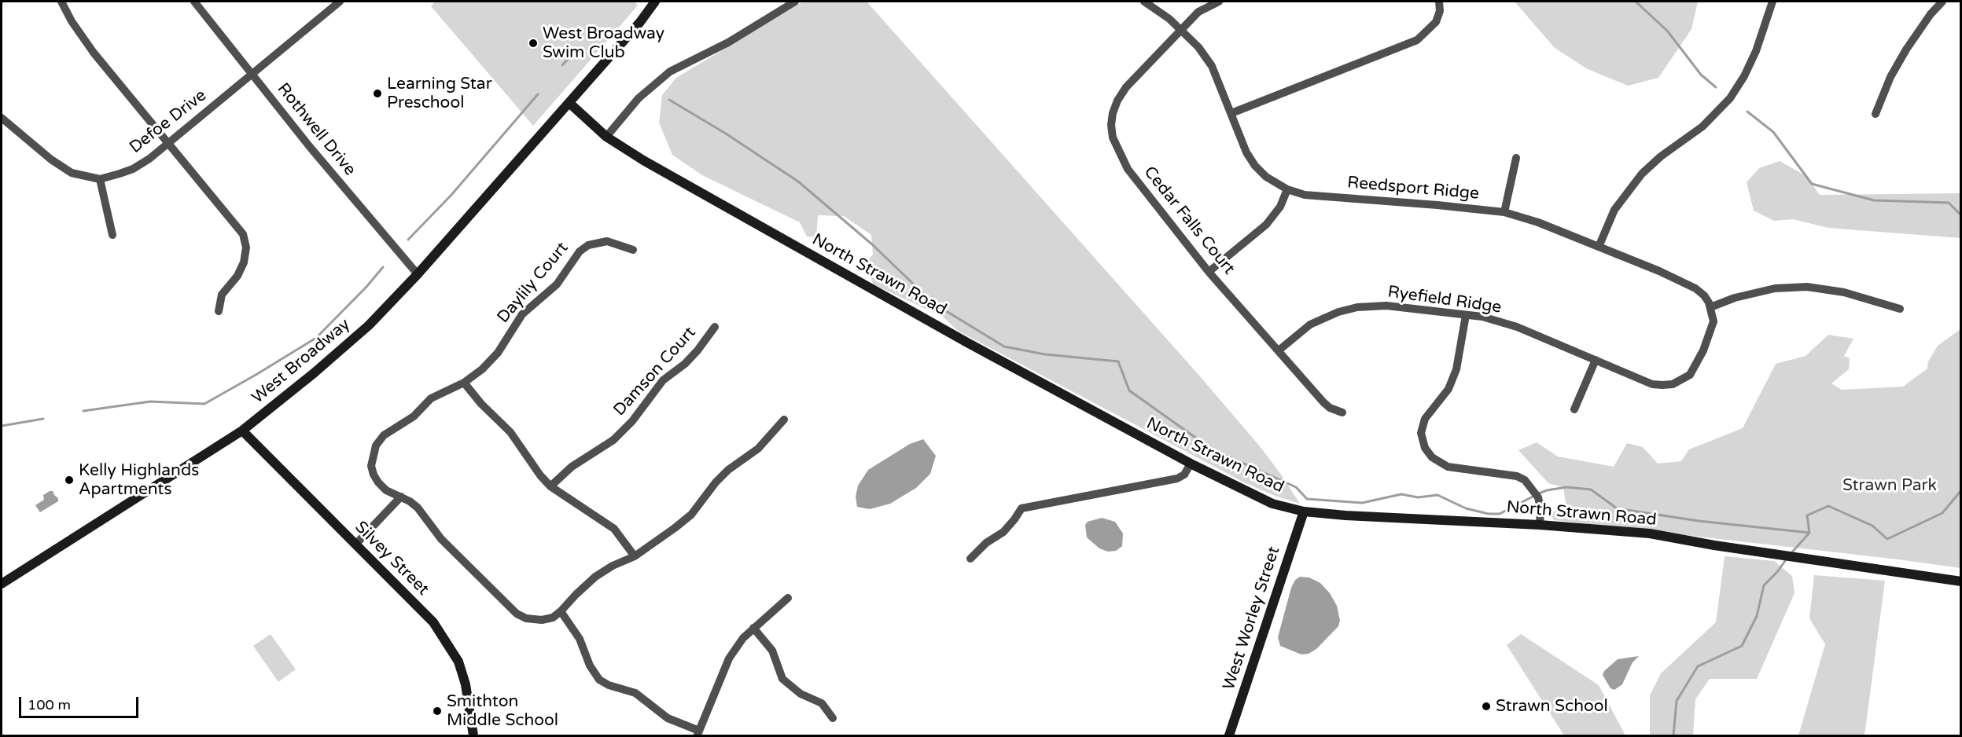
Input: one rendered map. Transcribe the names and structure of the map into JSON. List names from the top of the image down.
{
  "streets": {
    "street": [
      "Defoe Drive",
      "Rothwell Drive",
      "Reedsport Ridge",
      "Cedar Falls Court",
      "North Strawn Road",
      "Daylily Court",
      "Ryefield Ridge",
      "West Broadway",
      "Damson Court",
      "Silvey Street",
      "West Worley Street"
    ]
  },
  "crossings": [
    ["Defoe Drive", "Rothwell Drive"],
    ["Rothwell Drive", "West Broadway"],
    ["Reedsport Ridge", "Cedar Falls Court"],
    ["Reedsport Ridge", "Ryefield Ridge"],
    ["Cedar Falls Court", "Ryefield Ridge"],
    ["North Strawn Road", "West Broadway"],
    ["North Strawn Road", "West Worley Street"],
    ["West Broadway", "Silvey Street"]
  ],
  "parks": ["Strawn Park"],
  "places": [
    "West Broadway Swim Club",
    "Learning Star Preschool",
    "Kelly Highlands Apartments",
    "Strawn School",
    "Smithton Middle School"
  ],
  "scale_bar": "100 m"
}
